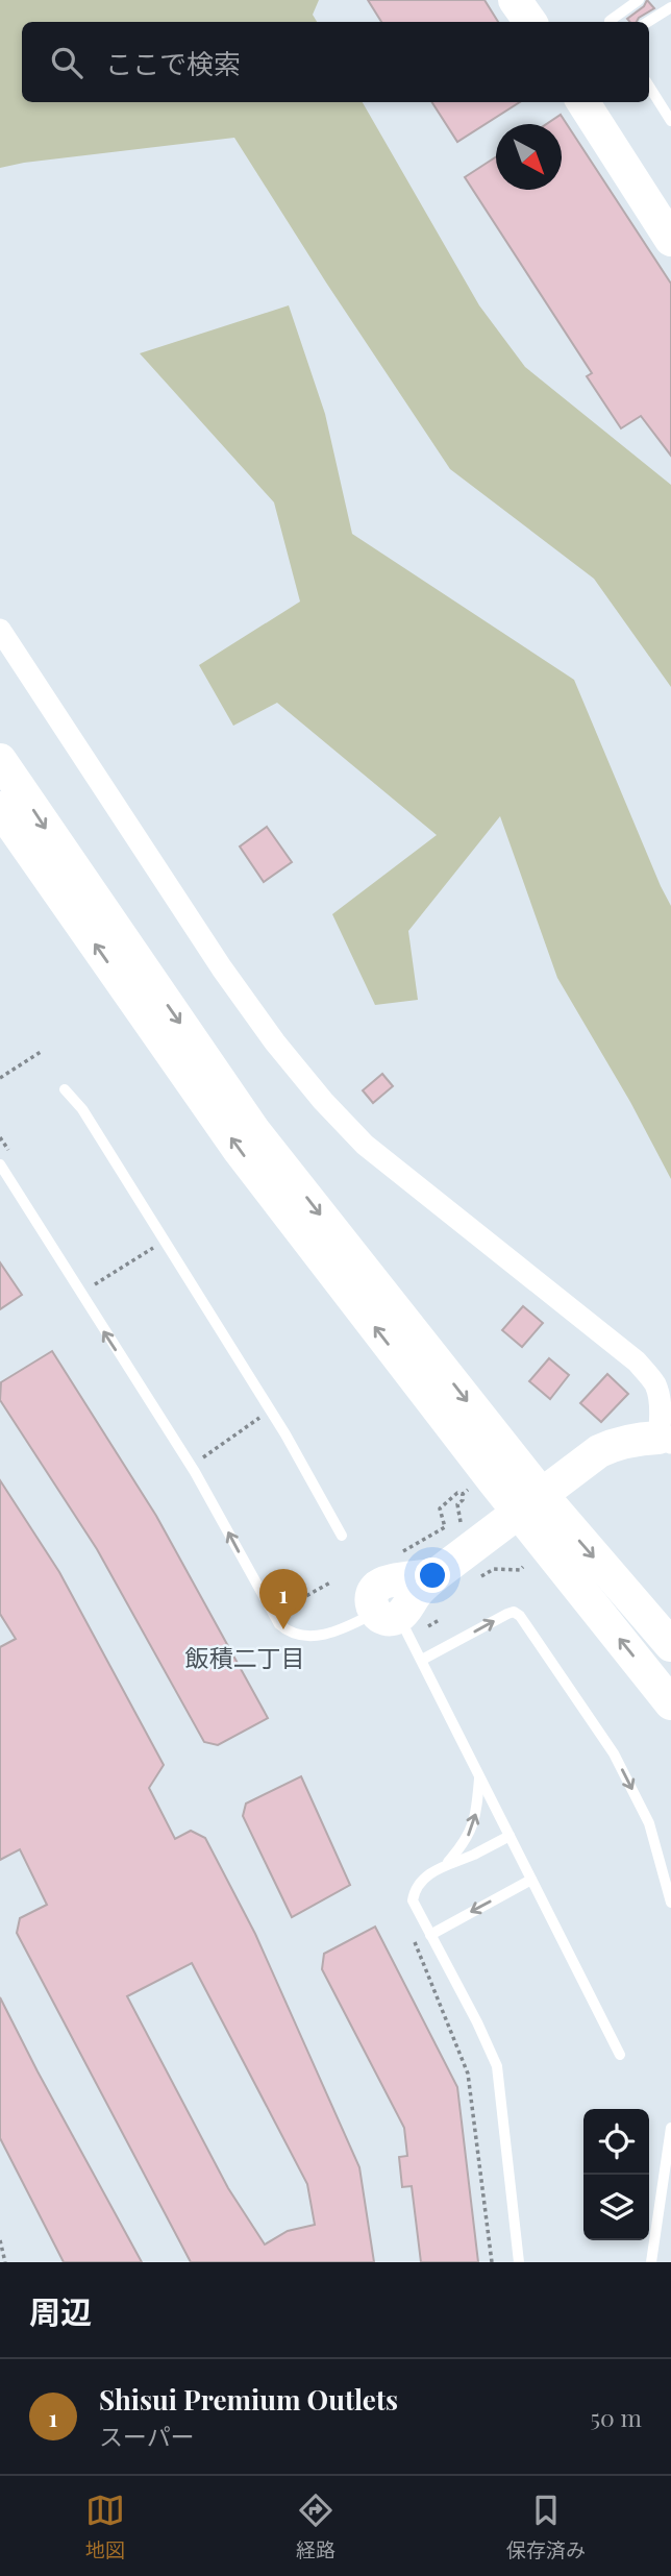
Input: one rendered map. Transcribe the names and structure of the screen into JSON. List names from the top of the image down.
{
  "districts": ["飯積二丁目"],
  "north": "bottom right",
  "page": {
    "search": "ここで検索",
    "pins": "1",
    "heading": "周辺",
    "list": [
      {
        "mark": "1",
        "name": "Shisui Premium Outlets",
        "note": "スーパー",
        "value": "50 m"
      }
    ],
    "nav": ["地図", "経路", "保存済み"]
  }
}
